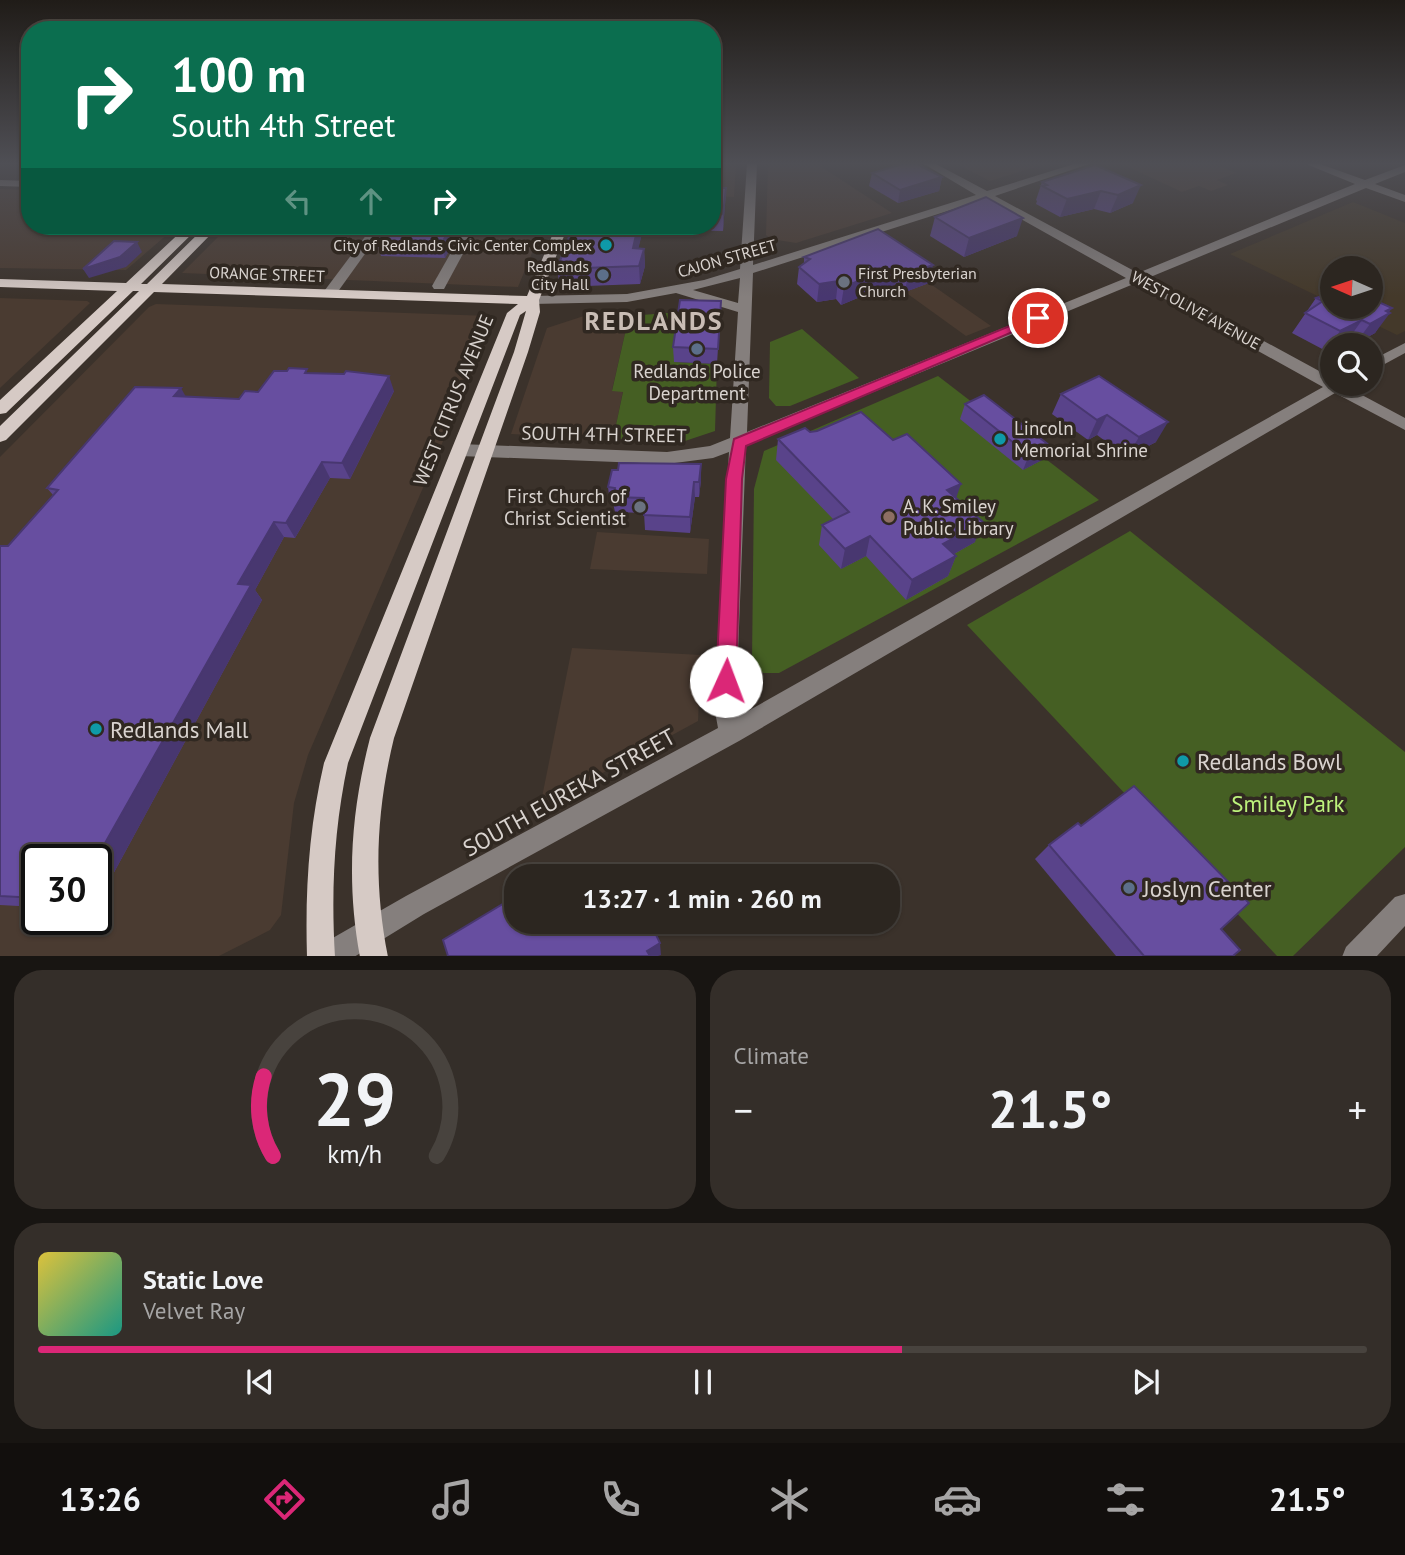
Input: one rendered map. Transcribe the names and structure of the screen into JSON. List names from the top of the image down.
{
  "streets": {
    "main road": ["ORANGE STREET", "WEST CITRUS AVENUE"],
    "street": [
      "CAJON STREET",
      "WEST OLIVE AVENUE",
      "SOUTH 4TH STREET",
      "SOUTH EUREKA STREET"
    ]
  },
  "crossings": [
    ["CAJON STREET", "ORANGE STREET"],
    ["CAJON STREET", "WEST CITRUS AVENUE"],
    ["ORANGE STREET", "WEST CITRUS AVENUE"],
    ["WEST OLIVE AVENUE", "SOUTH 4TH STREET"],
    ["WEST CITRUS AVENUE", "SOUTH 4TH STREET"]
  ],
  "districts": ["REDLANDS"],
  "parks": ["Smiley Park"],
  "places": [
    "City of Redlands Civic Center Complex",
    "Redlands City Hall",
    "First Presbyterian Church",
    "Redlands Police Department",
    "Lincoln Memorial Shrine",
    "First Church of Christ Scientist",
    "A. K. Smiley Public Library",
    "Redlands Mall",
    "Redlands Bowl",
    "Joslyn Center"
  ],
  "north": "left",
  "page": {
    "turn": ["100 m", "South 4th Street"],
    "limit": "30",
    "trip": "13:27 · 1 min · 260 m",
    "tile": "Climate",
    "heat": ["−", "21.5°", "+"],
    "song": ["Static Love", "Velvet Ray"],
    "tabs": ["13:26", "21.5°"],
    "gauge": ["29", "km/h"]
  }
}
